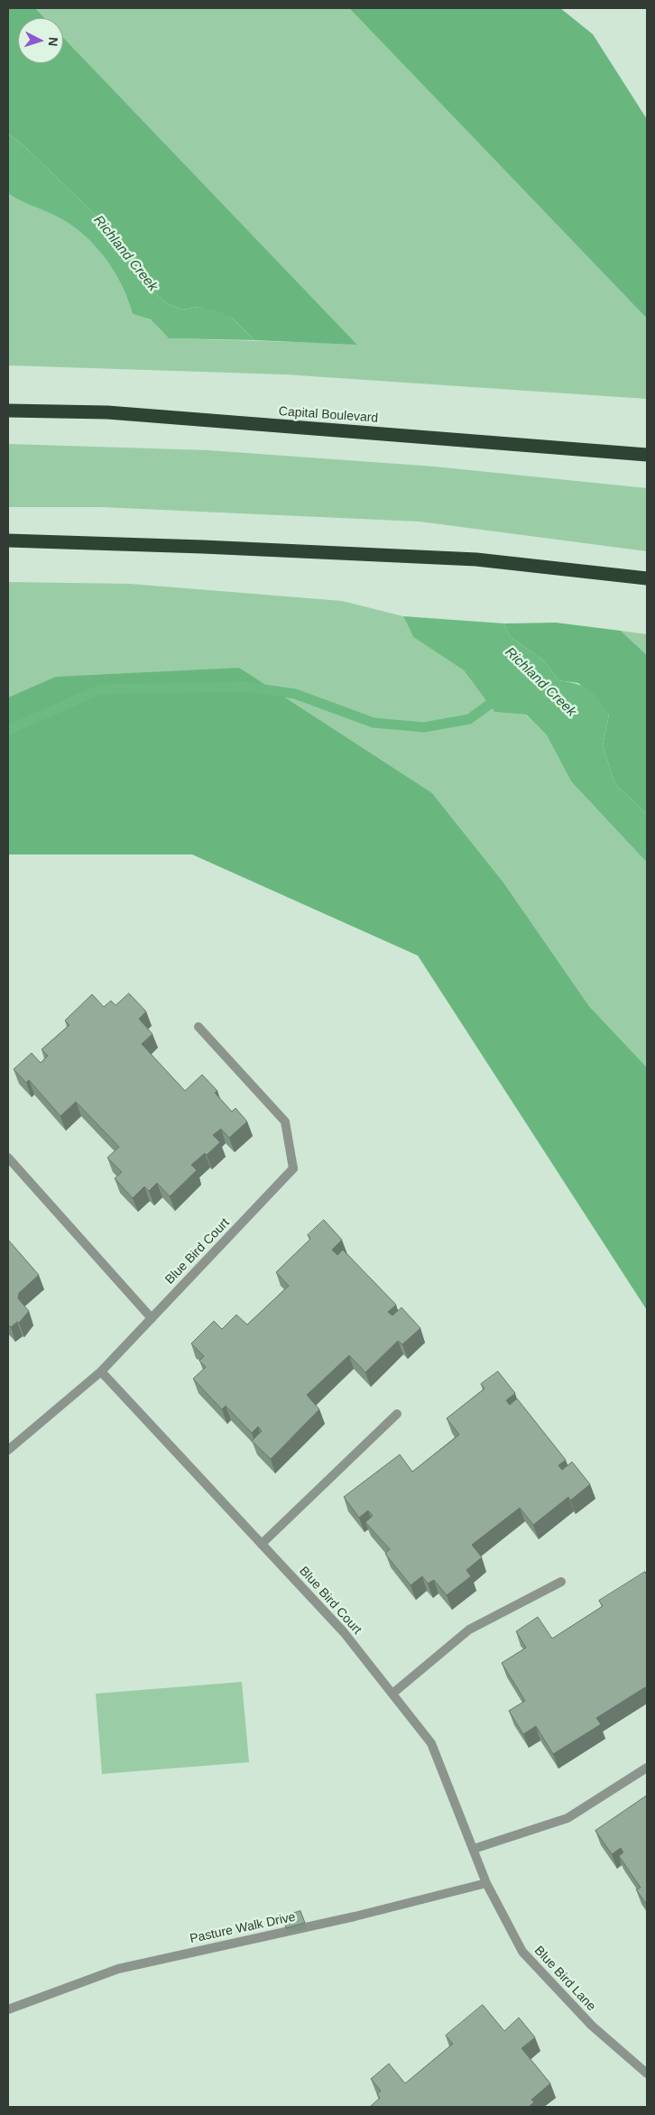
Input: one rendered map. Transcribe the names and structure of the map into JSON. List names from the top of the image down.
{
  "streets": {
    "highway": ["Capital Boulevard"],
    "street": ["Blue Bird Court", "Pasture Walk Drive", "Blue Bird Lane"]
  },
  "crossings": [
    ["Blue Bird Court", "Pasture Walk Drive"],
    ["Blue Bird Court", "Blue Bird Lane"],
    ["Pasture Walk Drive", "Blue Bird Lane"]
  ],
  "water": ["Richland Creek"],
  "north": "right"
}
